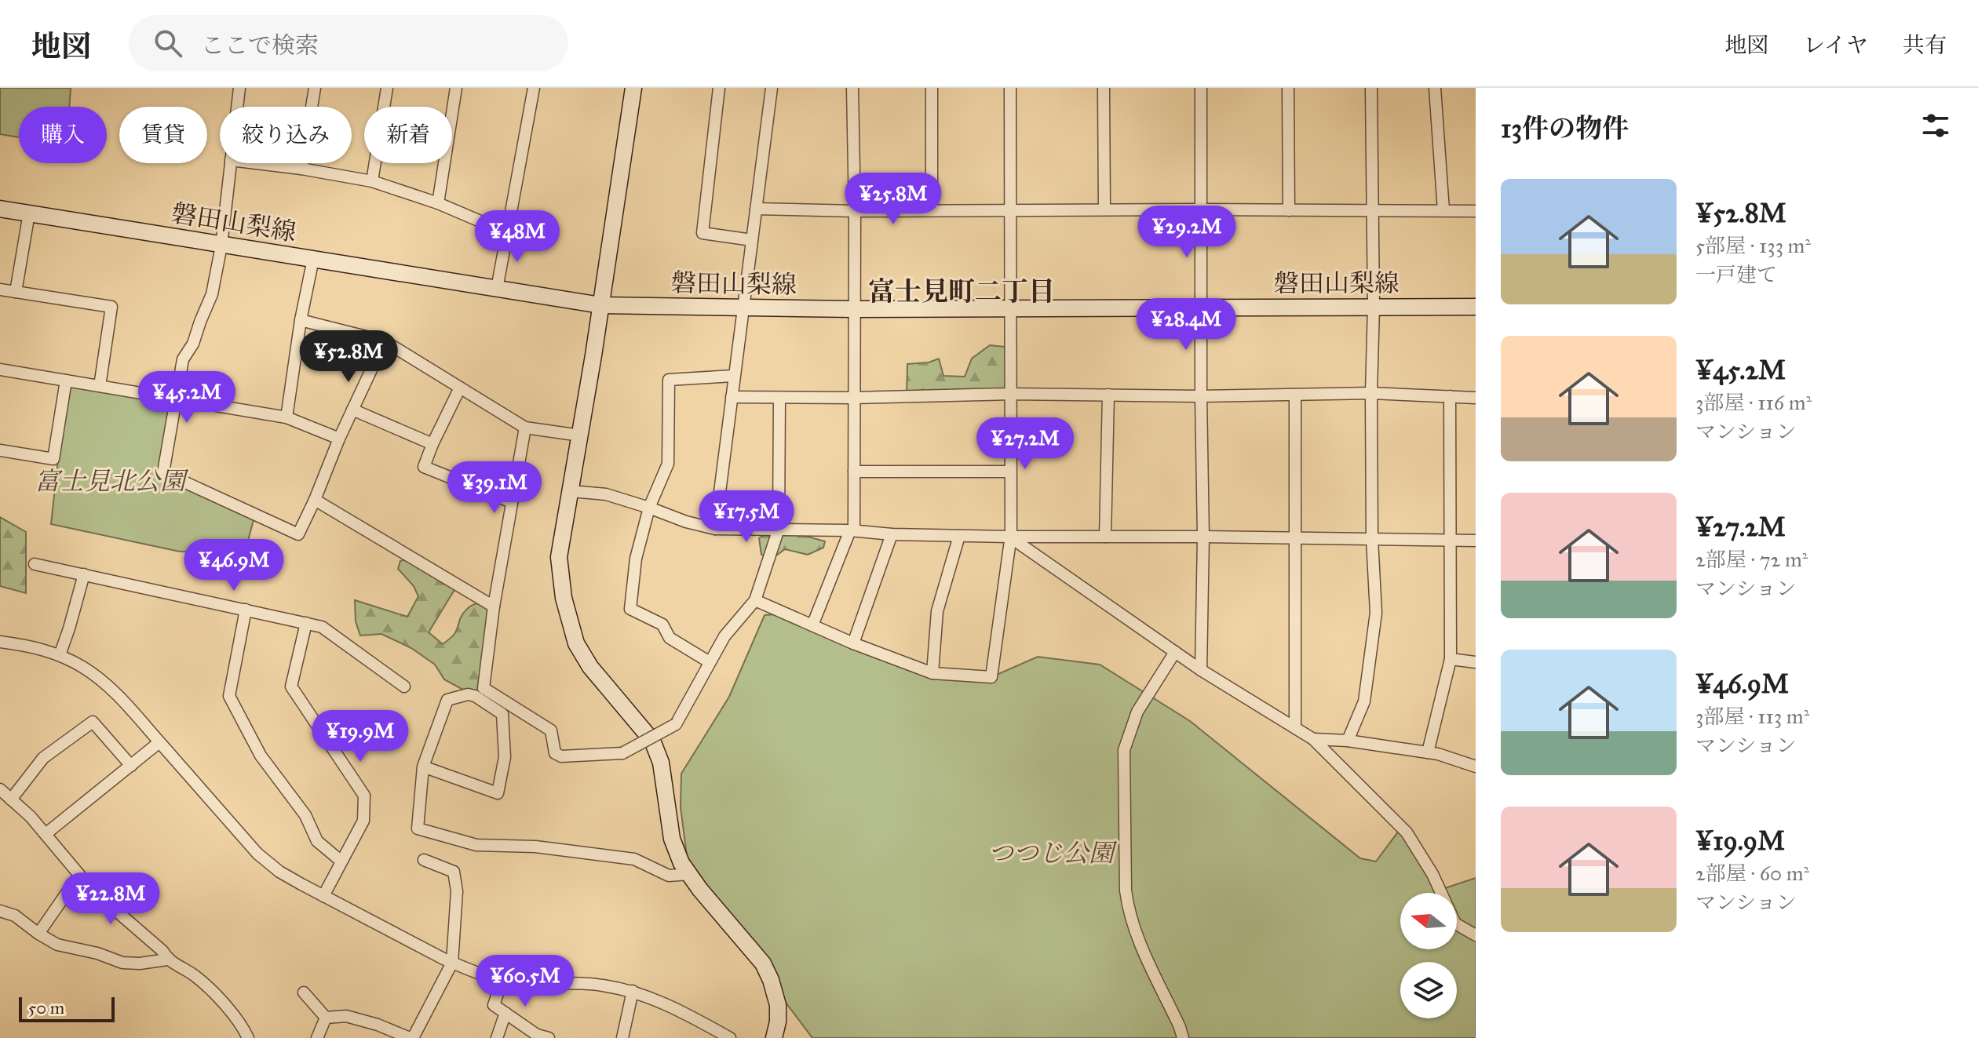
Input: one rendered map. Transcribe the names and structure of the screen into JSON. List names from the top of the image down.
{
  "streets": {
    "main road": ["磐田山梨線"]
  },
  "districts": ["富士見町二丁目"],
  "parks": ["富士見北公園", "つつじ公園"],
  "scale_bar": "50 m",
  "north": "left",
  "page": {
    "header": "地図",
    "search": "ここで検索",
    "nav": ["地図", "レイヤ", "共有"],
    "heading": "13件の物件",
    "chip": [
      "購入",
      "賃貸",
      "絞り込み",
      "新着"
    ],
    "list": [
      {
        "name": "¥52.8M",
        "note": "5部屋 · 133 m² · 一戸建て"
      },
      {
        "name": "¥45.2M",
        "note": "3部屋 · 116 m² · マンション"
      },
      {
        "name": "¥27.2M",
        "note": "2部屋 · 72 m² · マンション"
      },
      {
        "name": "¥46.9M",
        "note": "3部屋 · 113 m² · マンション"
      },
      {
        "name": "¥19.9M",
        "note": "2部屋 · 60 m² · マンション"
      }
    ],
    "price": [
      "¥25.8M",
      "¥29.2M",
      "¥48M",
      "¥28.4M",
      "¥52.8M",
      "¥45.2M",
      "¥27.2M",
      "¥39.1M",
      "¥17.5M",
      "¥46.9M",
      "¥19.9M",
      "¥22.8M",
      "¥60.5M"
    ],
    "scale": "50 m"
  }
}
